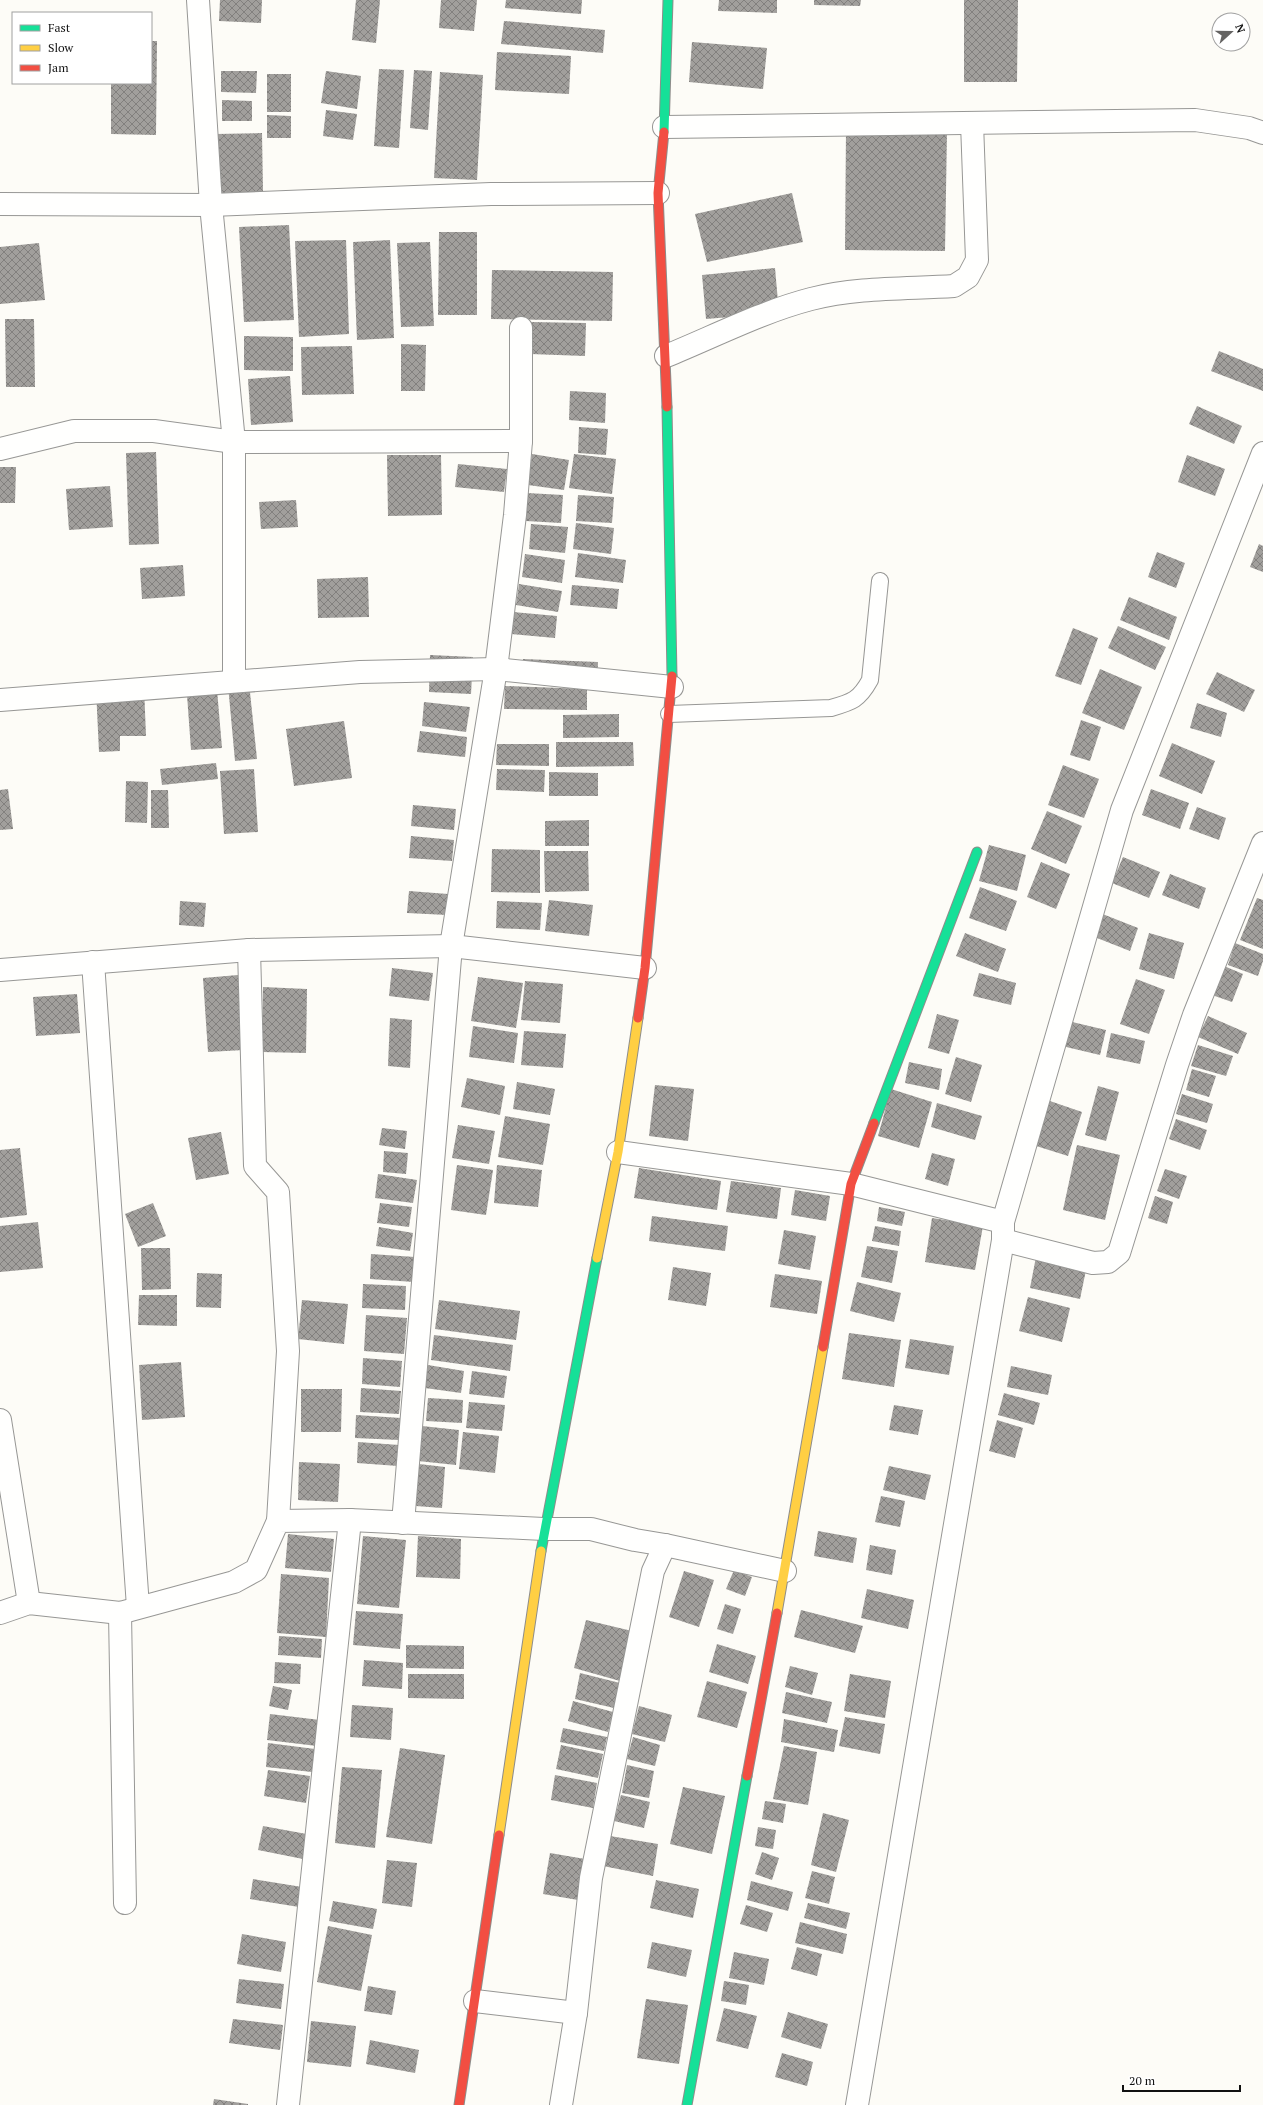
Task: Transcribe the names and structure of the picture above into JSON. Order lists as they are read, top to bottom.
{
  "legend": ["Fast", "Slow", "Jam"],
  "scale_bar": "20 m",
  "north": "right"
}
